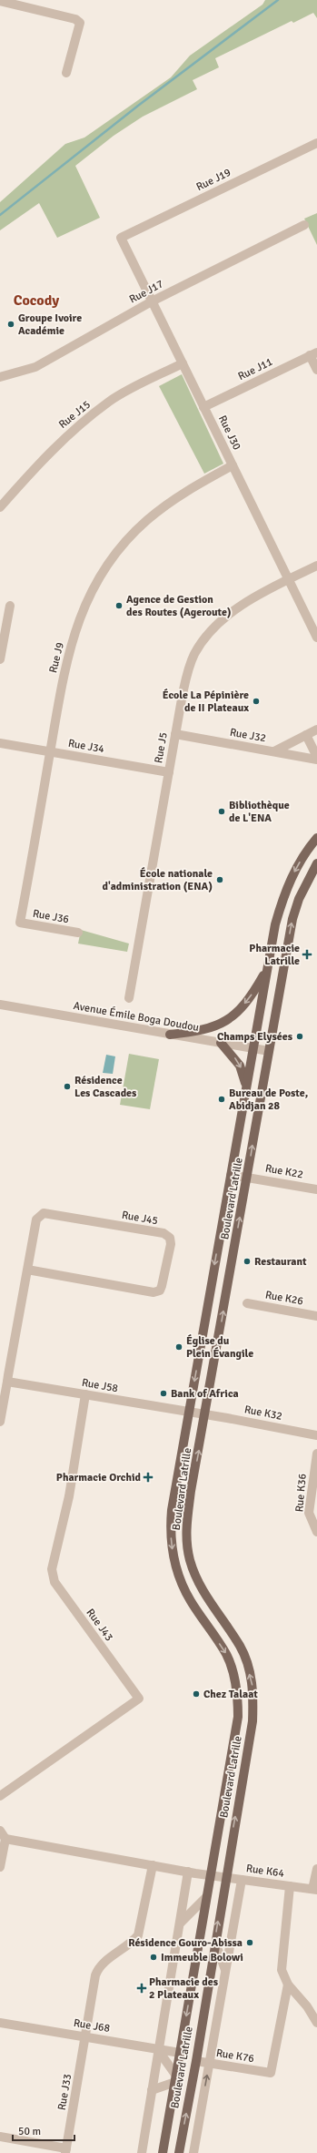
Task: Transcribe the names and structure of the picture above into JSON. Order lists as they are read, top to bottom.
{
  "streets": {
    "main road": ["Boulevard Latrille"],
    "street": [
      "Rue J19",
      "Rue J17",
      "Rue J11",
      "Rue J15",
      "Rue J30",
      "Rue J9",
      "Rue J32",
      "Rue J34",
      "Rue J5",
      "Rue J36",
      "Avenue Émile Boga Doudou",
      "Rue K22",
      "Rue J45",
      "Rue K26",
      "Rue J58",
      "Rue K32",
      "Rue K36",
      "Rue J43",
      "Rue K64",
      "Rue J68",
      "Rue K76",
      "Rue J33"
    ]
  },
  "crossings": [
    ["Rue J19", "Rue J30"],
    ["Rue J17", "Rue J30"],
    ["Rue J11", "Rue J30"],
    ["Rue J15", "Rue J30"],
    ["Rue J30", "Rue J9"],
    ["Rue J30", "Rue J5"],
    ["Rue J9", "Rue J34"],
    ["Rue J9", "Rue J36"],
    ["Rue J32", "Rue J5"],
    ["Rue J34", "Rue J5"],
    ["Avenue Émile Boga Doudou", "Boulevard Latrille"],
    ["Rue K22", "Boulevard Latrille"],
    ["Boulevard Latrille", "Rue J58"],
    ["Boulevard Latrille", "Rue K32"],
    ["Boulevard Latrille", "Rue K64"],
    ["Boulevard Latrille", "Rue J68"],
    ["Boulevard Latrille", "Rue K76"],
    ["Rue J45", "Rue J58"],
    ["Rue J58", "Rue K32"],
    ["Rue J58", "Rue J43"],
    ["Rue K64", "Rue J33"],
    ["Rue J68", "Rue J33"]
  ],
  "districts": ["Cocody"],
  "places": {
    "other": [
      "Groupe Ivoire Académie",
      "Agence de Gestion des Routes (Ageroute)",
      "École La Pépinière de II Plateaux",
      "Bibliothèque de L'ENA",
      "École nationale d'administration (ENA)",
      "Champs Elysées",
      "Résidence Les Cascades",
      "Bureau de Poste, Abidjan 28",
      "Restaurant",
      "Église du Plein Évangile",
      "Bank of Africa",
      "Chez Talaat",
      "Résidence Gouro-Abissa",
      "Immeuble Bolowi"
    ],
    "health": ["Pharmacie Latrille", "Pharmacie Orchid", "Pharmacie des 2 Plateaux"]
  },
  "scale_bar": "50 m"
}
